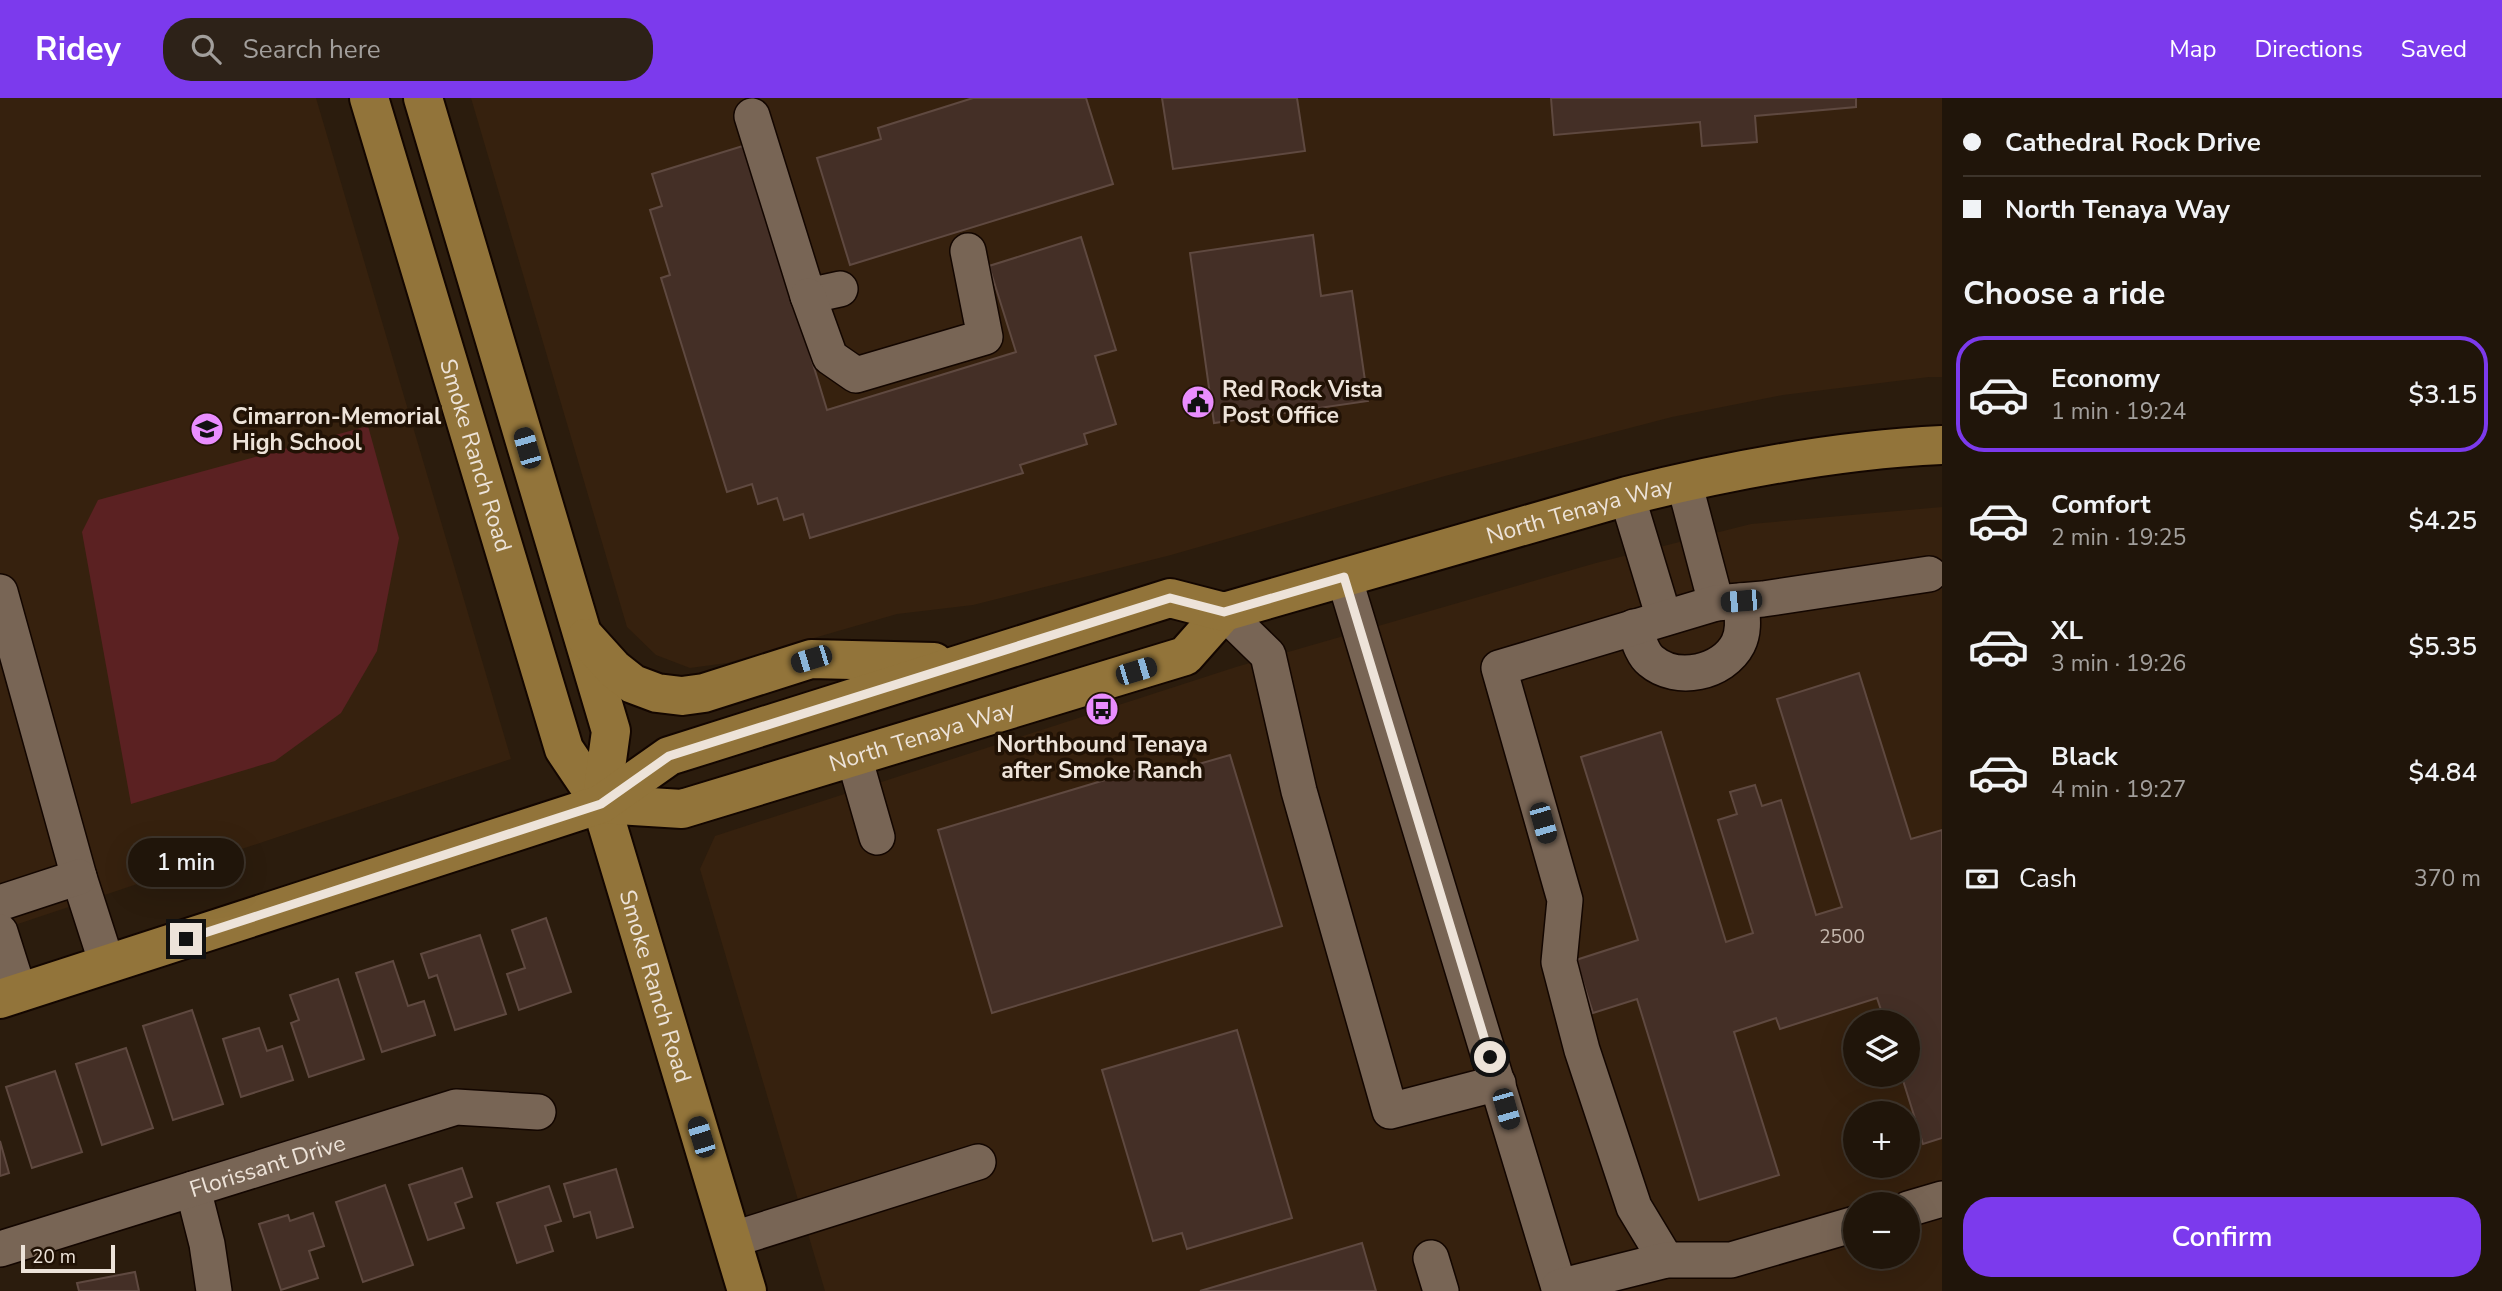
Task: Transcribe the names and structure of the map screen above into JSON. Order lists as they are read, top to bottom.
{
  "streets": {
    "main road": ["Smoke Ranch Road", "North Tenaya Way"],
    "street": ["Florissant Drive"]
  },
  "crossings": [
    ["Smoke Ranch Road", "North Tenaya Way"]
  ],
  "places": {
    "public building": ["Red Rock Vista Post Office"],
    "school or university": ["Cimarron-Memorial High School"],
    "bus stop": ["Northbound Tenaya after Smoke Ranch"]
  },
  "house_numbers": ["2500"],
  "scale_bar": "20 m",
  "page": {
    "header": "Ridey",
    "search": "Search here",
    "nav": ["Map", "Directions", "Saved"],
    "banner": ["Cathedral Rock Drive", "North Tenaya Way"],
    "heading": "Choose a ride",
    "list": [
      {
        "name": "Economy",
        "note": "1 min · 19:24",
        "value": "$3.15"
      },
      {
        "name": "Comfort",
        "note": "2 min · 19:25",
        "value": "$4.25"
      },
      {
        "name": "XL",
        "note": "3 min · 19:26",
        "value": "$5.35"
      },
      {
        "name": "Black",
        "note": "4 min · 19:27",
        "value": "$4.84"
      }
    ],
    "bubble": "1 min",
    "pay": ["Cash", "370 m"],
    "map_buttons": ["+", "−"],
    "buttons": "Confirm",
    "scale": "20 m"
  }
}
